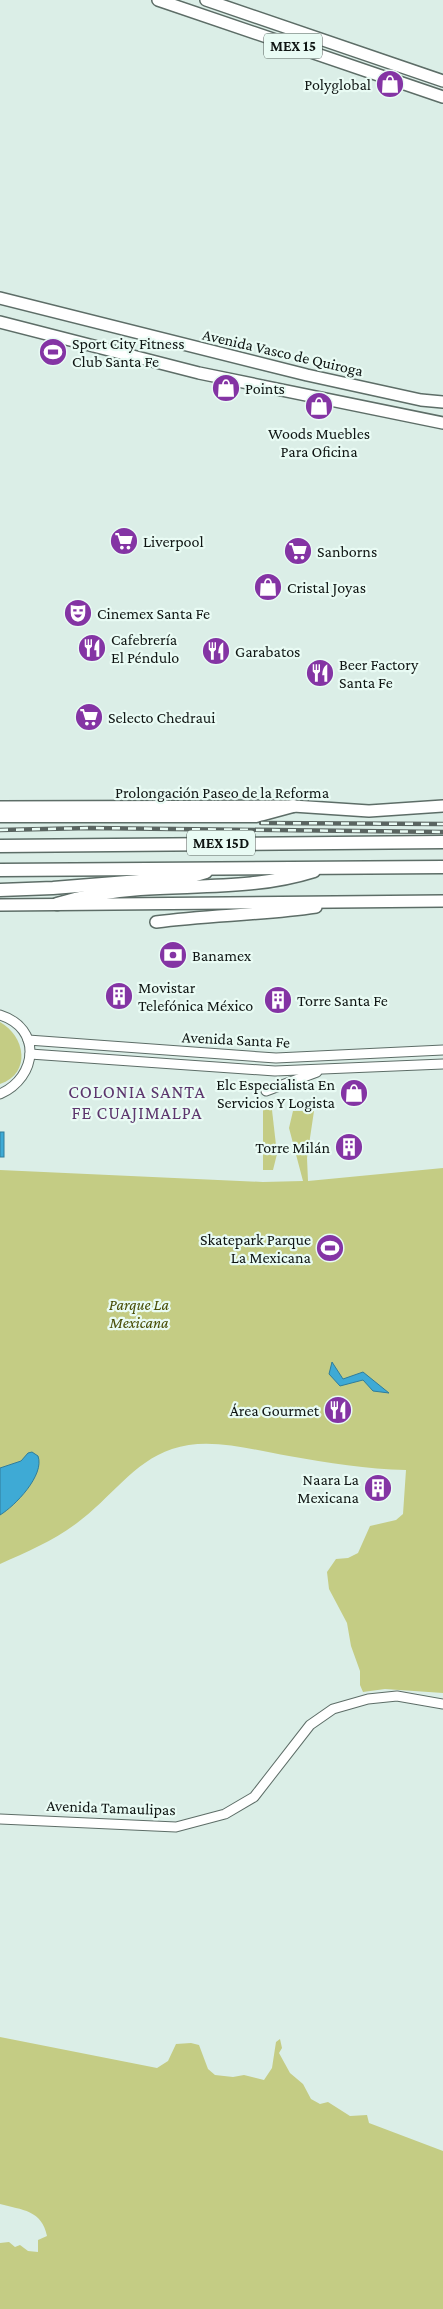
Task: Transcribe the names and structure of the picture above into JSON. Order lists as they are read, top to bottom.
{
  "streets": {
    "highway": ["MEX 15D"],
    "main road": ["MEX 15", "Avenida Vasco de Quiroga", "Prolongación Paseo de la Reforma"],
    "street": ["Avenida Santa Fe", "Avenida Tamaulipas"]
  },
  "districts": ["COLONIA SANTA FE CUAJIMALPA"],
  "parks": ["Parque La Mexicana"],
  "places": {
    "shop": [
      "Polyglobal",
      "Points",
      "Woods Muebles Para Oficina",
      "Cristal Joyas",
      "Elc Especialista En Servicios Y Logista"
    ],
    "sports": ["Sport City Fitness Club Santa Fe", "Skatepark Parque La Mexicana"],
    "supermarket": ["Liverpool", "Sanborns", "Selecto Chedraui"],
    "theatre": ["Cinemex Santa Fe"],
    "restaurant": [
      "Cafebrería El Péndulo",
      "Garabatos",
      "Beer Factory Santa Fe",
      "Área Gourmet"
    ],
    "bank": ["Banamex"],
    "building": [
      "Movistar Telefónica México",
      "Torre Santa Fe",
      "Torre Milán",
      "Naara La Mexicana"
    ]
  }
}
